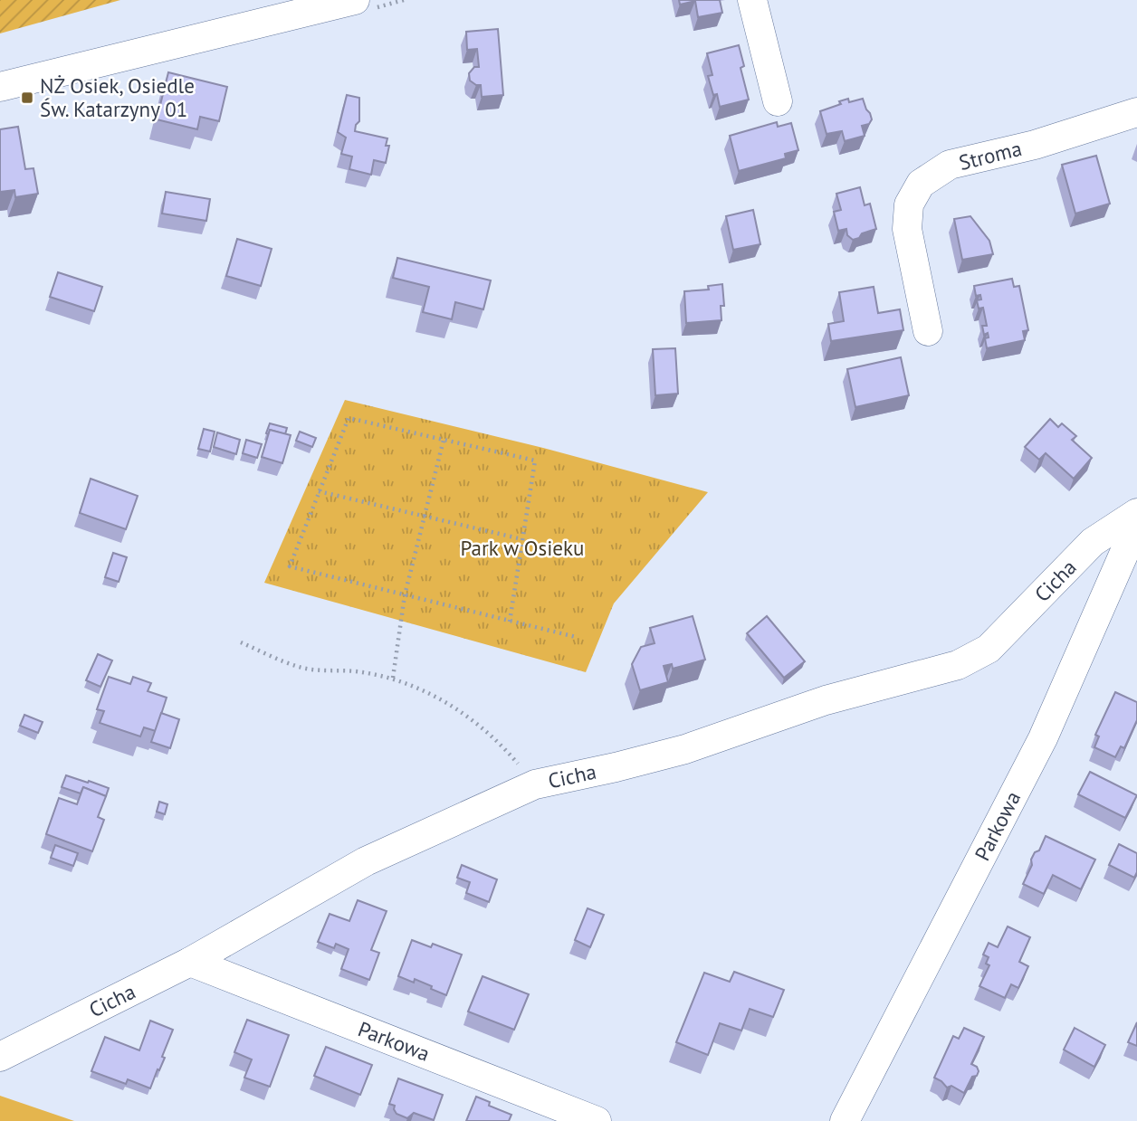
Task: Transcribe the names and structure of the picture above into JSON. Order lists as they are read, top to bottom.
{
  "streets": {
    "street": ["Stroma", "Cicha", "Parkowa"]
  },
  "crossings": [
    ["Cicha", "Parkowa"]
  ],
  "parks": ["Park w Osieku"],
  "places": {
    "transit": ["NŻ Osiek, Osiedle Św. Katarzyny 01"]
  }
}
